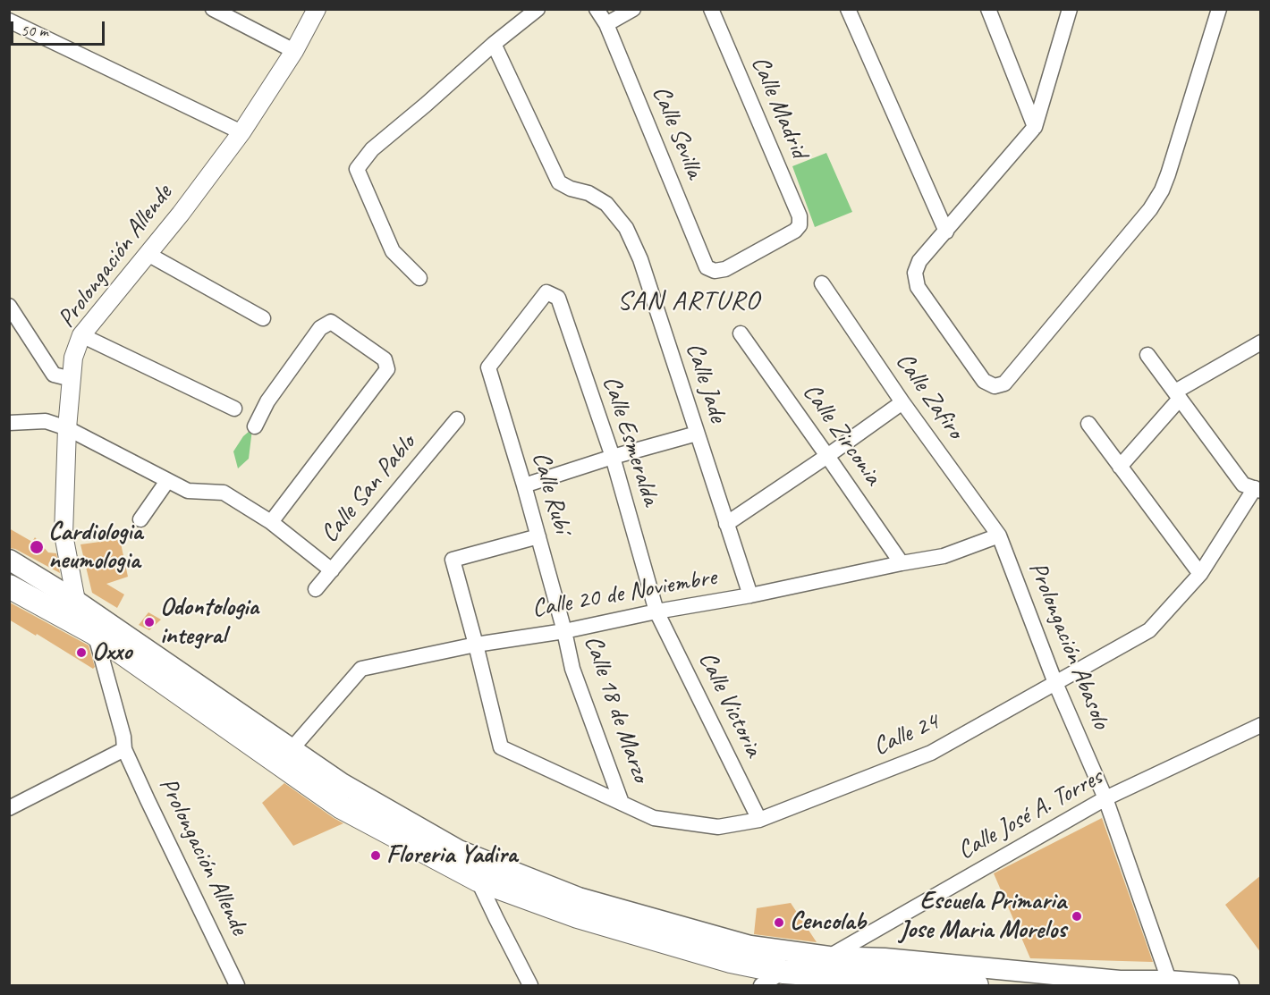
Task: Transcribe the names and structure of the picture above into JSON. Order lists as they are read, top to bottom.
{
  "streets": {
    "street": [
      "Calle Madrid",
      "Calle Sevilla",
      "Prolongación Allende",
      "Calle Jade",
      "Calle Zafiro",
      "Calle Zirconia",
      "Calle Esmeralda",
      "Calle San Pablo",
      "Calle Rubí",
      "Calle 20 de Noviembre",
      "Prolongación Abasolo",
      "Calle Victoria",
      "Calle 18 de Marzo",
      "Calle 24",
      "Calle José A. Torres"
    ]
  },
  "crossings": [
    ["Calle Madrid", "Calle Sevilla"],
    ["Calle Jade", "Calle 20 de Noviembre"],
    ["Calle Zafiro", "Calle 20 de Noviembre"],
    ["Calle Zafiro", "Prolongación Abasolo"],
    ["Calle Zirconia", "Calle 20 de Noviembre"],
    ["Calle Esmeralda", "Calle Rubí"],
    ["Calle Esmeralda", "Calle 20 de Noviembre"],
    ["Calle Esmeralda", "Calle Victoria"],
    ["Calle Rubí", "Calle 20 de Noviembre"],
    ["Calle Rubí", "Calle 18 de Marzo"],
    ["Calle 20 de Noviembre", "Prolongación Abasolo"],
    ["Calle 20 de Noviembre", "Calle Victoria"],
    ["Calle 20 de Noviembre", "Calle 18 de Marzo"],
    ["Calle 20 de Noviembre", "Calle 24"],
    ["Prolongación Abasolo", "Calle 24"],
    ["Prolongación Abasolo", "Calle José A. Torres"],
    ["Calle Victoria", "Calle 24"],
    ["Calle 18 de Marzo", "Calle 24"]
  ],
  "districts": ["SAN ARTURO"],
  "places": [
    "Cardiologia neumologia",
    "Odontologia integral",
    "Oxxo",
    "Floreria Yadira",
    "Escuela Primaria Jose Maria Morelos",
    "Cencolab"
  ],
  "scale_bar": "50 m"
}
